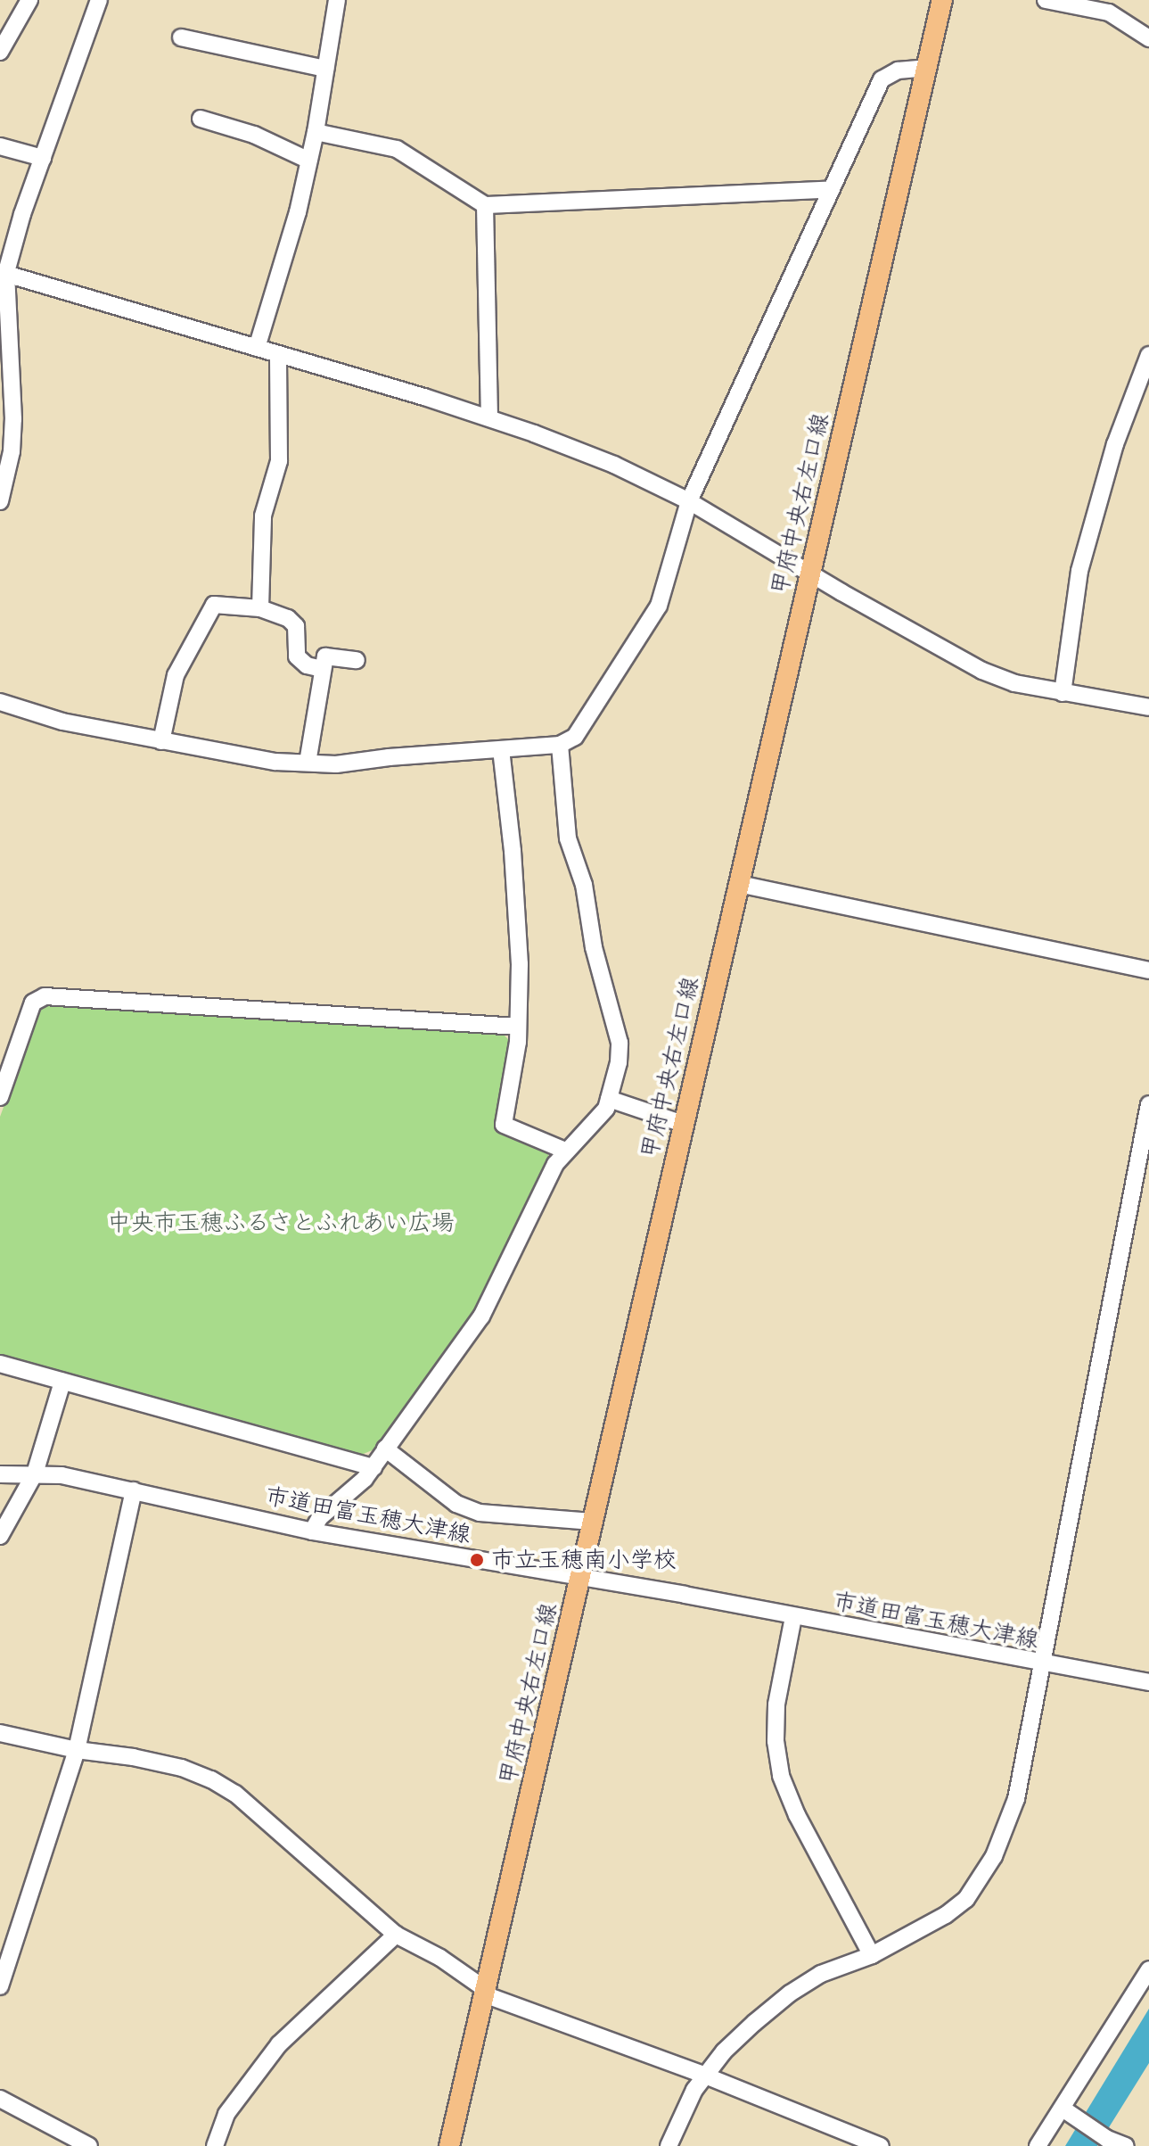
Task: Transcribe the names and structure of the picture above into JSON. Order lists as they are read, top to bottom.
{
  "streets": {
    "main road": ["甲府中央右左口線"],
    "street": ["市道田富玉穂大津線"]
  },
  "crossings": [
    ["甲府中央右左口線", "市道田富玉穂大津線"]
  ],
  "parks": ["中央市玉穂ふるさとふれあい広場"],
  "places": ["市立玉穂南小学校"]
}
